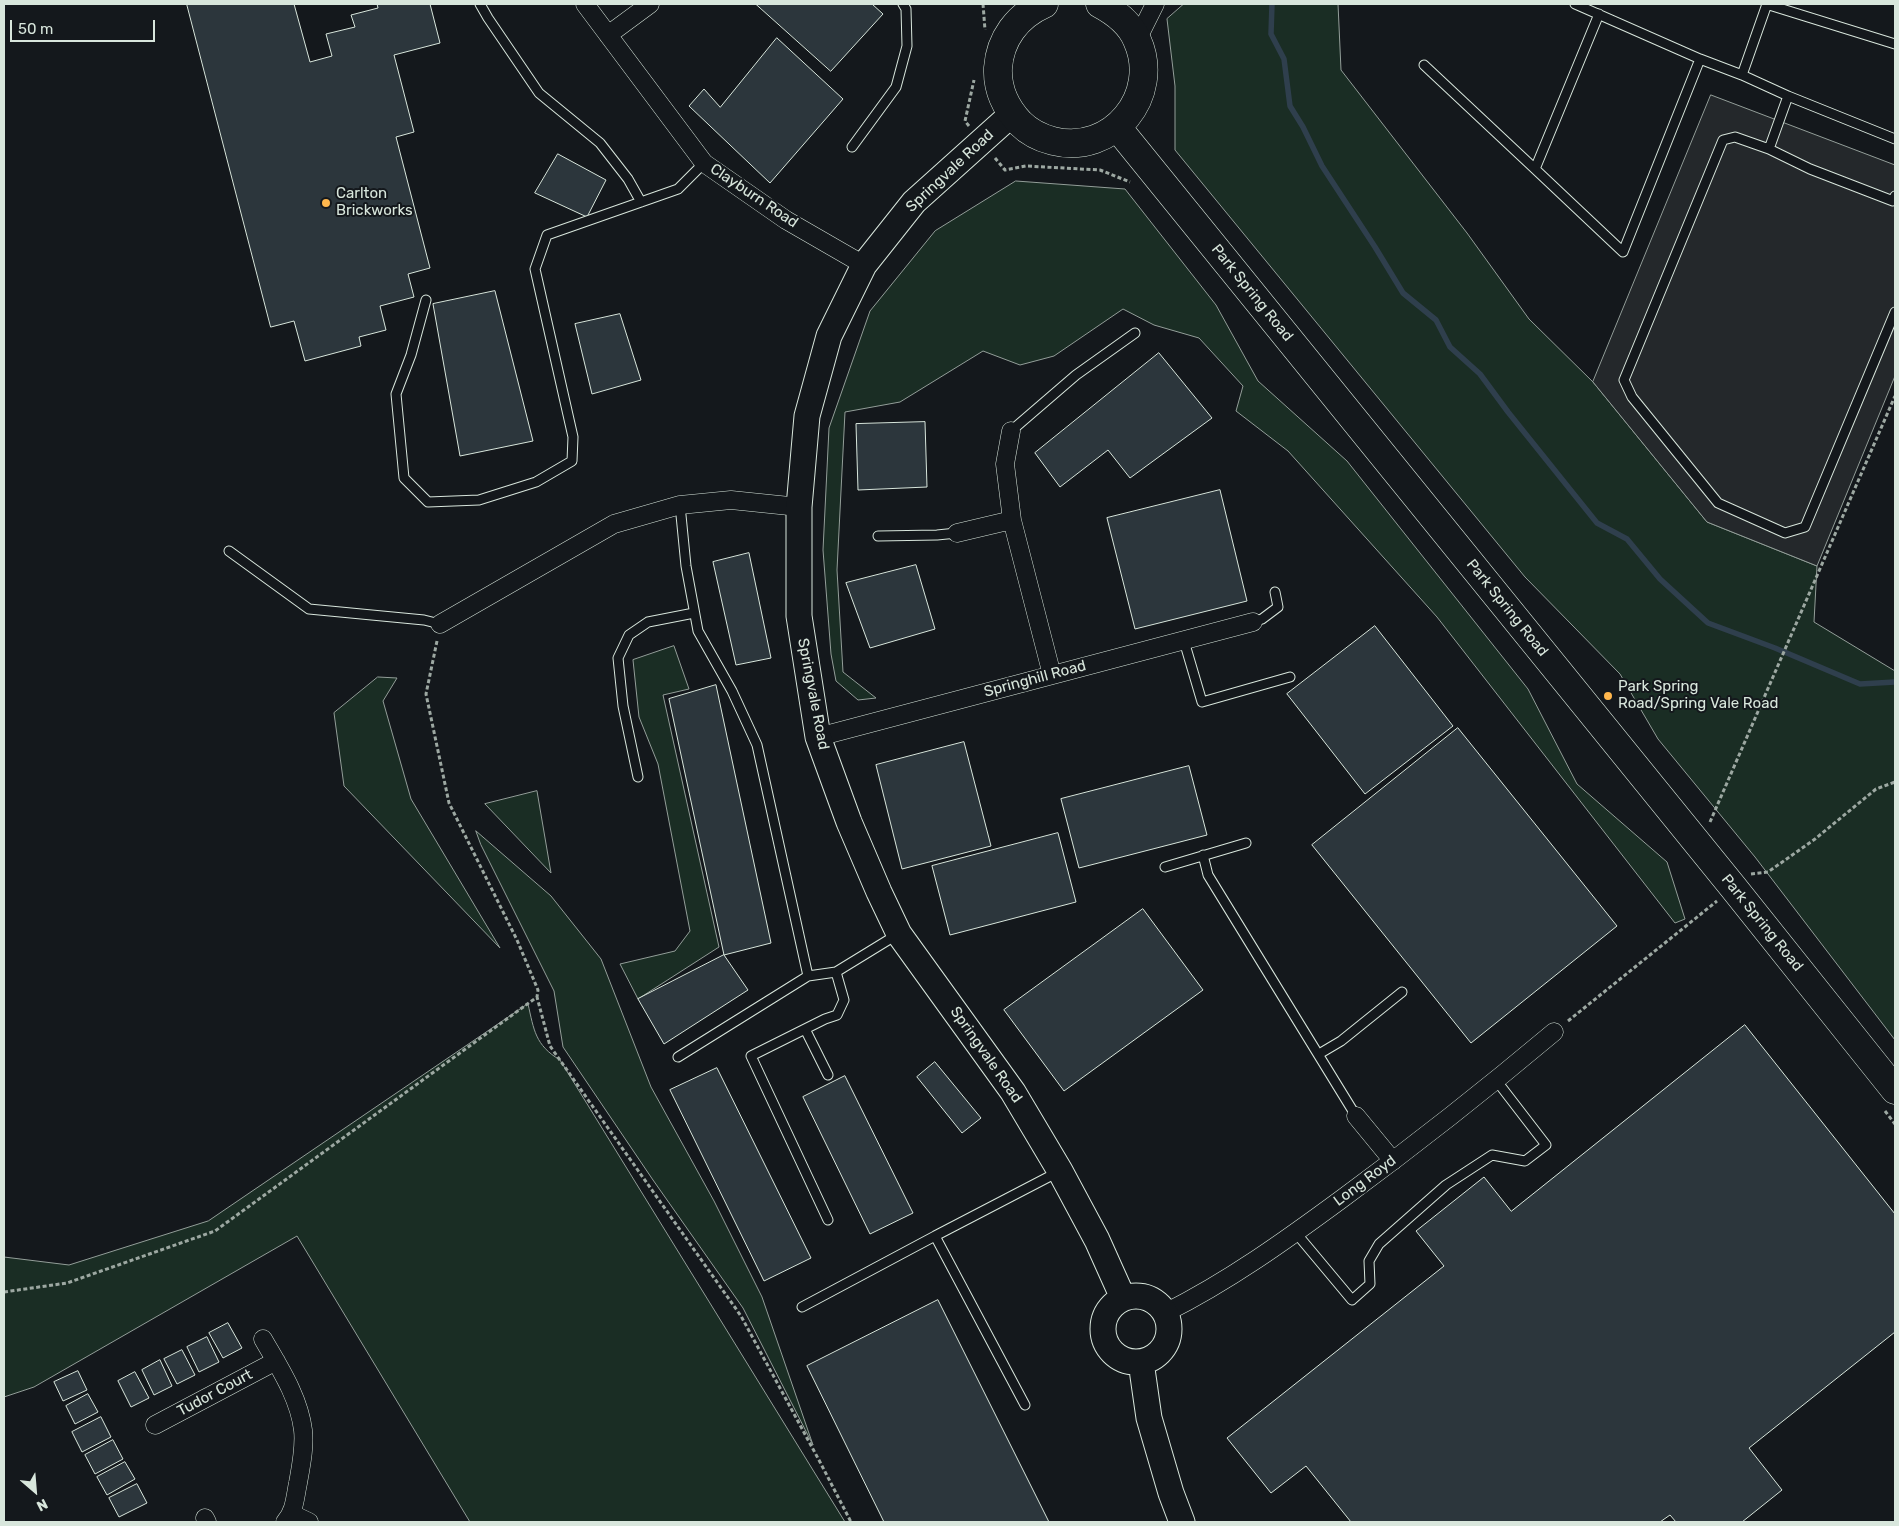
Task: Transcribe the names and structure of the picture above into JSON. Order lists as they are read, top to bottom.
{
  "streets": {
    "main road": ["Park Spring Road"],
    "street": [
      "Springvale Road",
      "Clayburn Road",
      "Springhill Road",
      "Long Royd",
      "Tudor Court"
    ]
  },
  "crossings": [
    ["Springvale Road", "Clayburn Road"],
    ["Springvale Road", "Springhill Road"],
    ["Springvale Road", "Long Royd"]
  ],
  "places": ["Carlton Brickworks", "Park Spring Road/Spring Vale Road"],
  "scale_bar": "50 m",
  "north": "bottom right"
}
